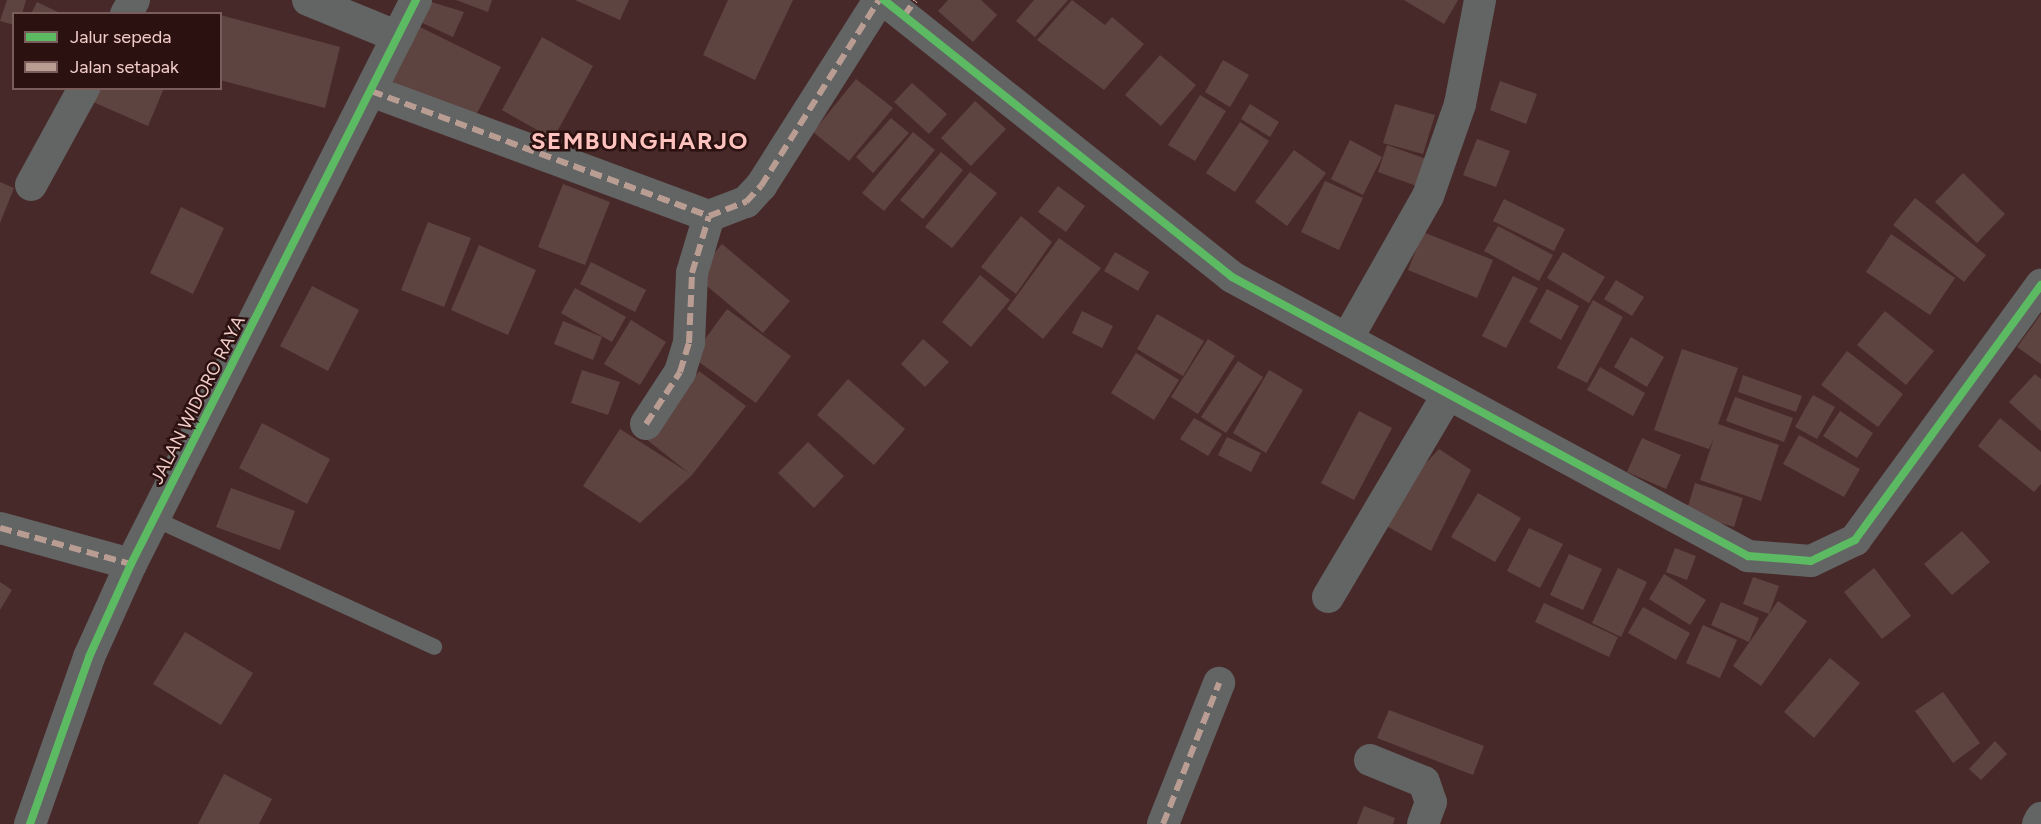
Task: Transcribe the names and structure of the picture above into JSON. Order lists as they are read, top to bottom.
{
  "streets": {
    "street": ["JALAN WIDORO RAYA"]
  },
  "districts": ["SEMBUNGHARJO"],
  "legend": ["Jalur sepeda", "Jalan setapak"]
}
